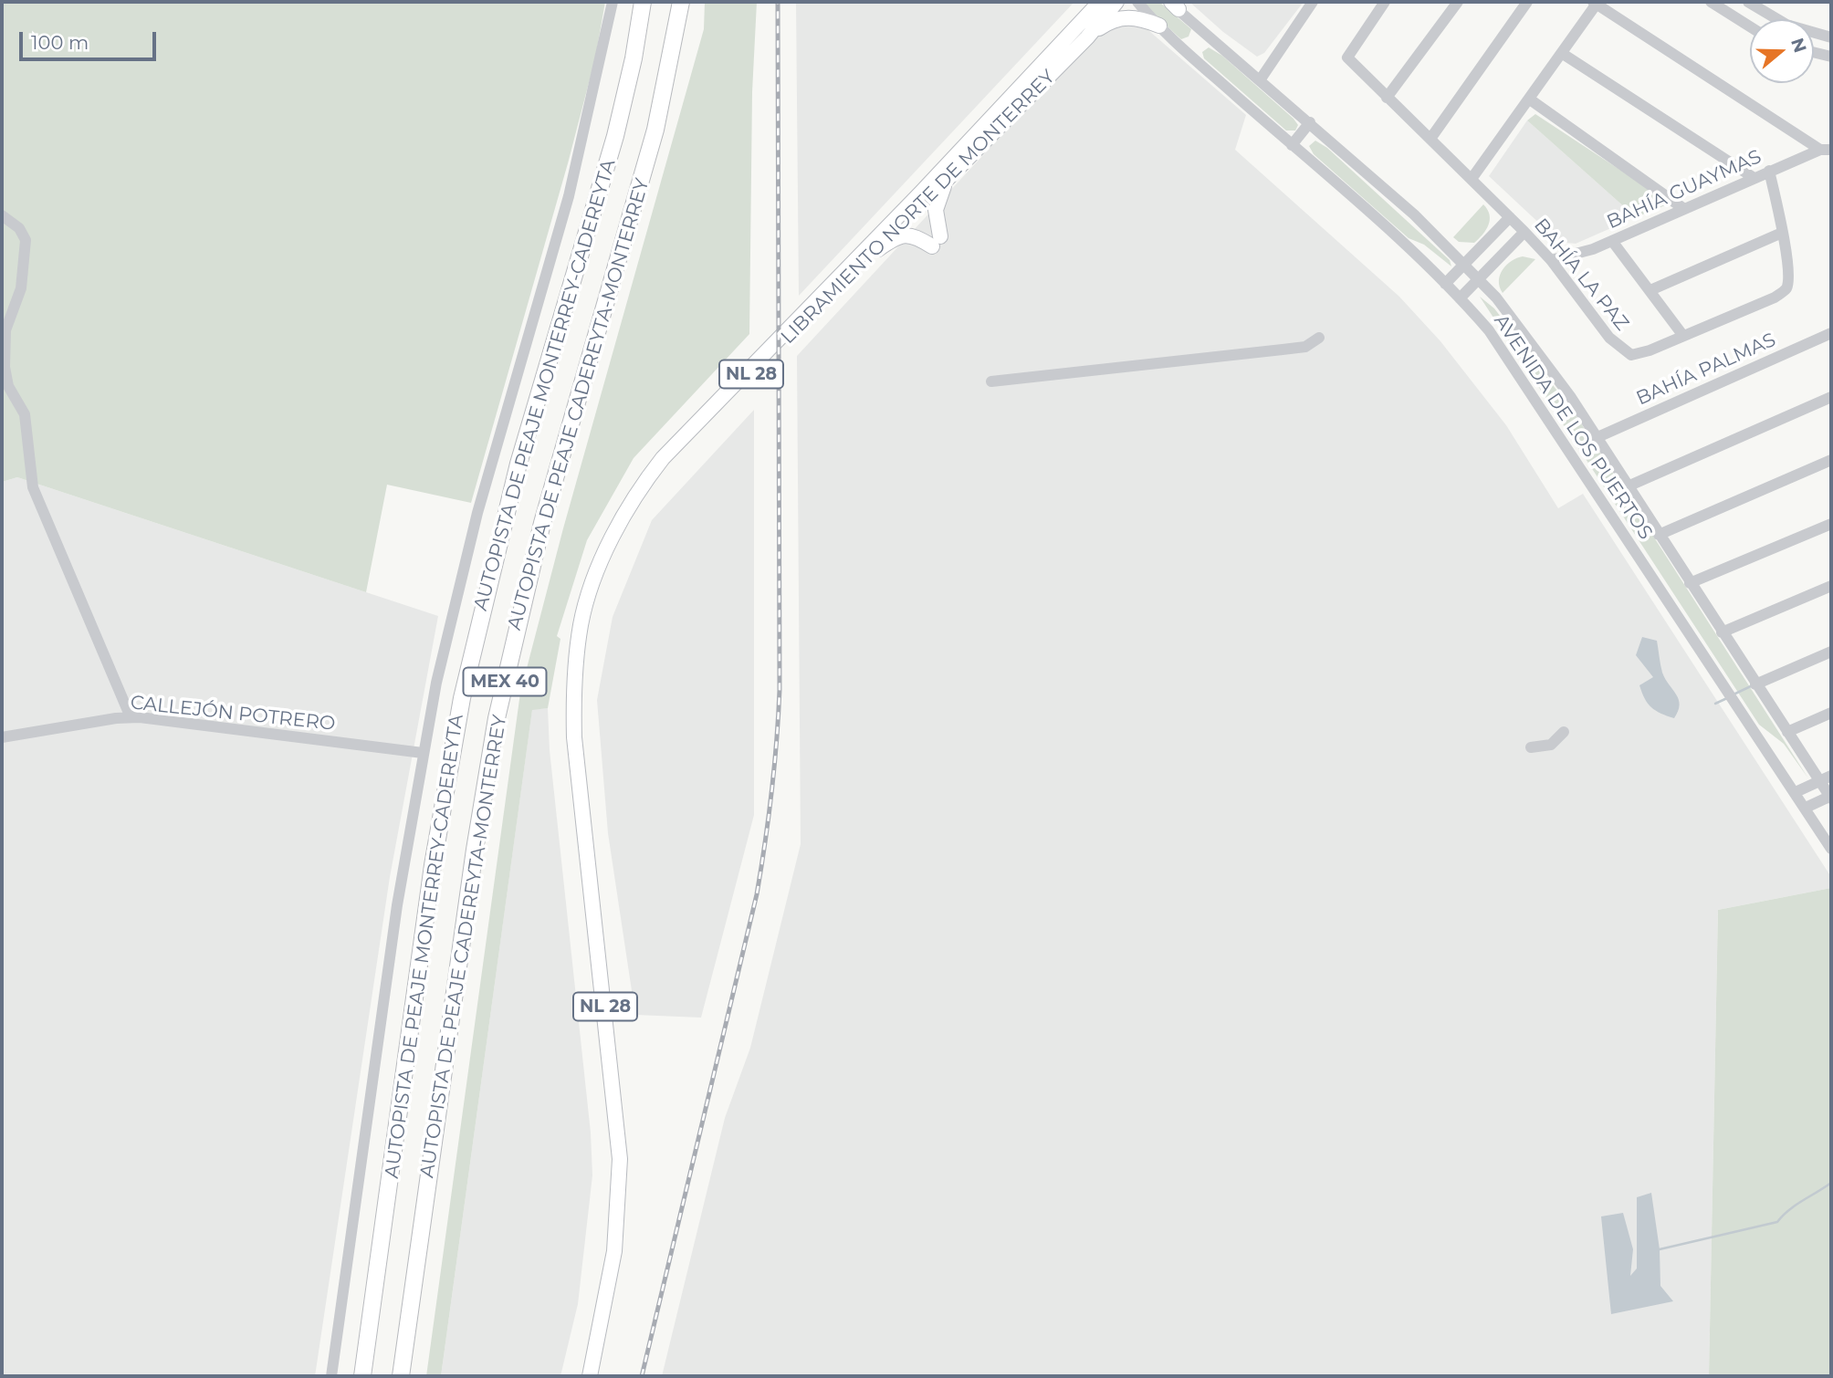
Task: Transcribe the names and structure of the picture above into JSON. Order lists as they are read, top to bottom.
{
  "streets": {
    "highway": ["AUTOPISTA DE PEAJE MONTERREY-CADEREYTA", "AUTOPISTA DE PEAJE CADEREYTA-MONTERREY", "MEX 40"],
    "main road": ["LIBRAMIENTO NORTE DE MONTERREY", "NL 28"],
    "street": [
      "BAHÍA GUAYMAS",
      "BAHÍA LA PAZ",
      "BAHÍA PALMAS",
      "AVENIDA DE LOS PUERTOS",
      "CALLEJÓN POTRERO"
    ]
  },
  "crossings": [
    ["BAHÍA GUAYMAS", "BAHÍA LA PAZ"],
    ["BAHÍA PALMAS", "AVENIDA DE LOS PUERTOS"]
  ],
  "scale_bar": "100 m",
  "north": "right"
}
